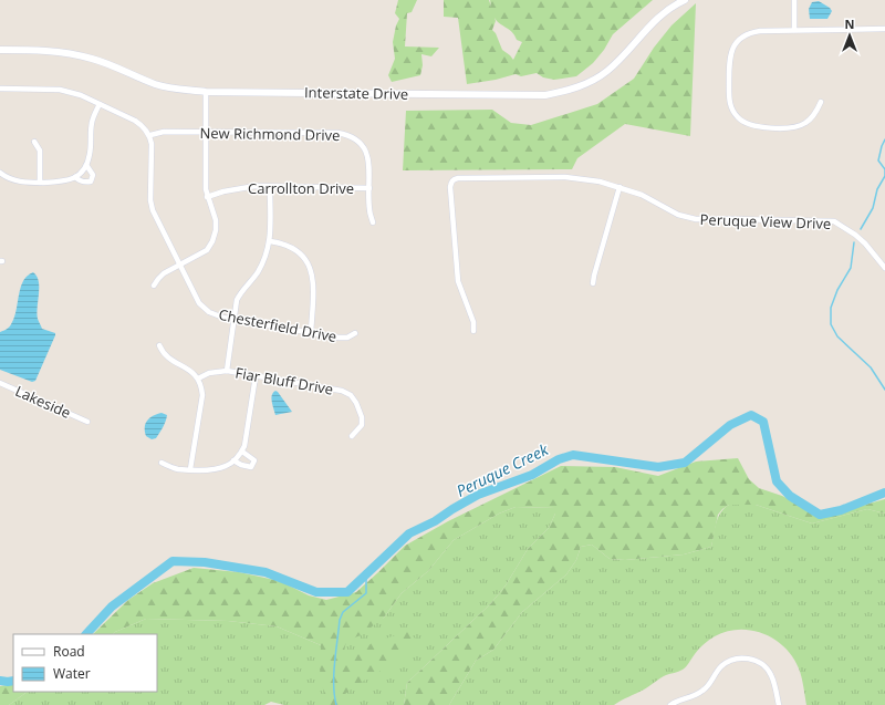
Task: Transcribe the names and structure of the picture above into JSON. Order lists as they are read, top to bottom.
{
  "streets": {
    "main road": ["Interstate Drive"],
    "street": [
      "New Richmond Drive",
      "Carrollton Drive",
      "Peruque View Drive",
      "Chesterfield Drive",
      "Fiar Bluff Drive",
      "Lakeside"
    ]
  },
  "crossings": [
    ["New Richmond Drive", "Carrollton Drive"],
    ["New Richmond Drive", "Chesterfield Drive"]
  ],
  "water": ["Peruque Creek"],
  "legend": ["Road", "Water"],
  "north": "top"
}
